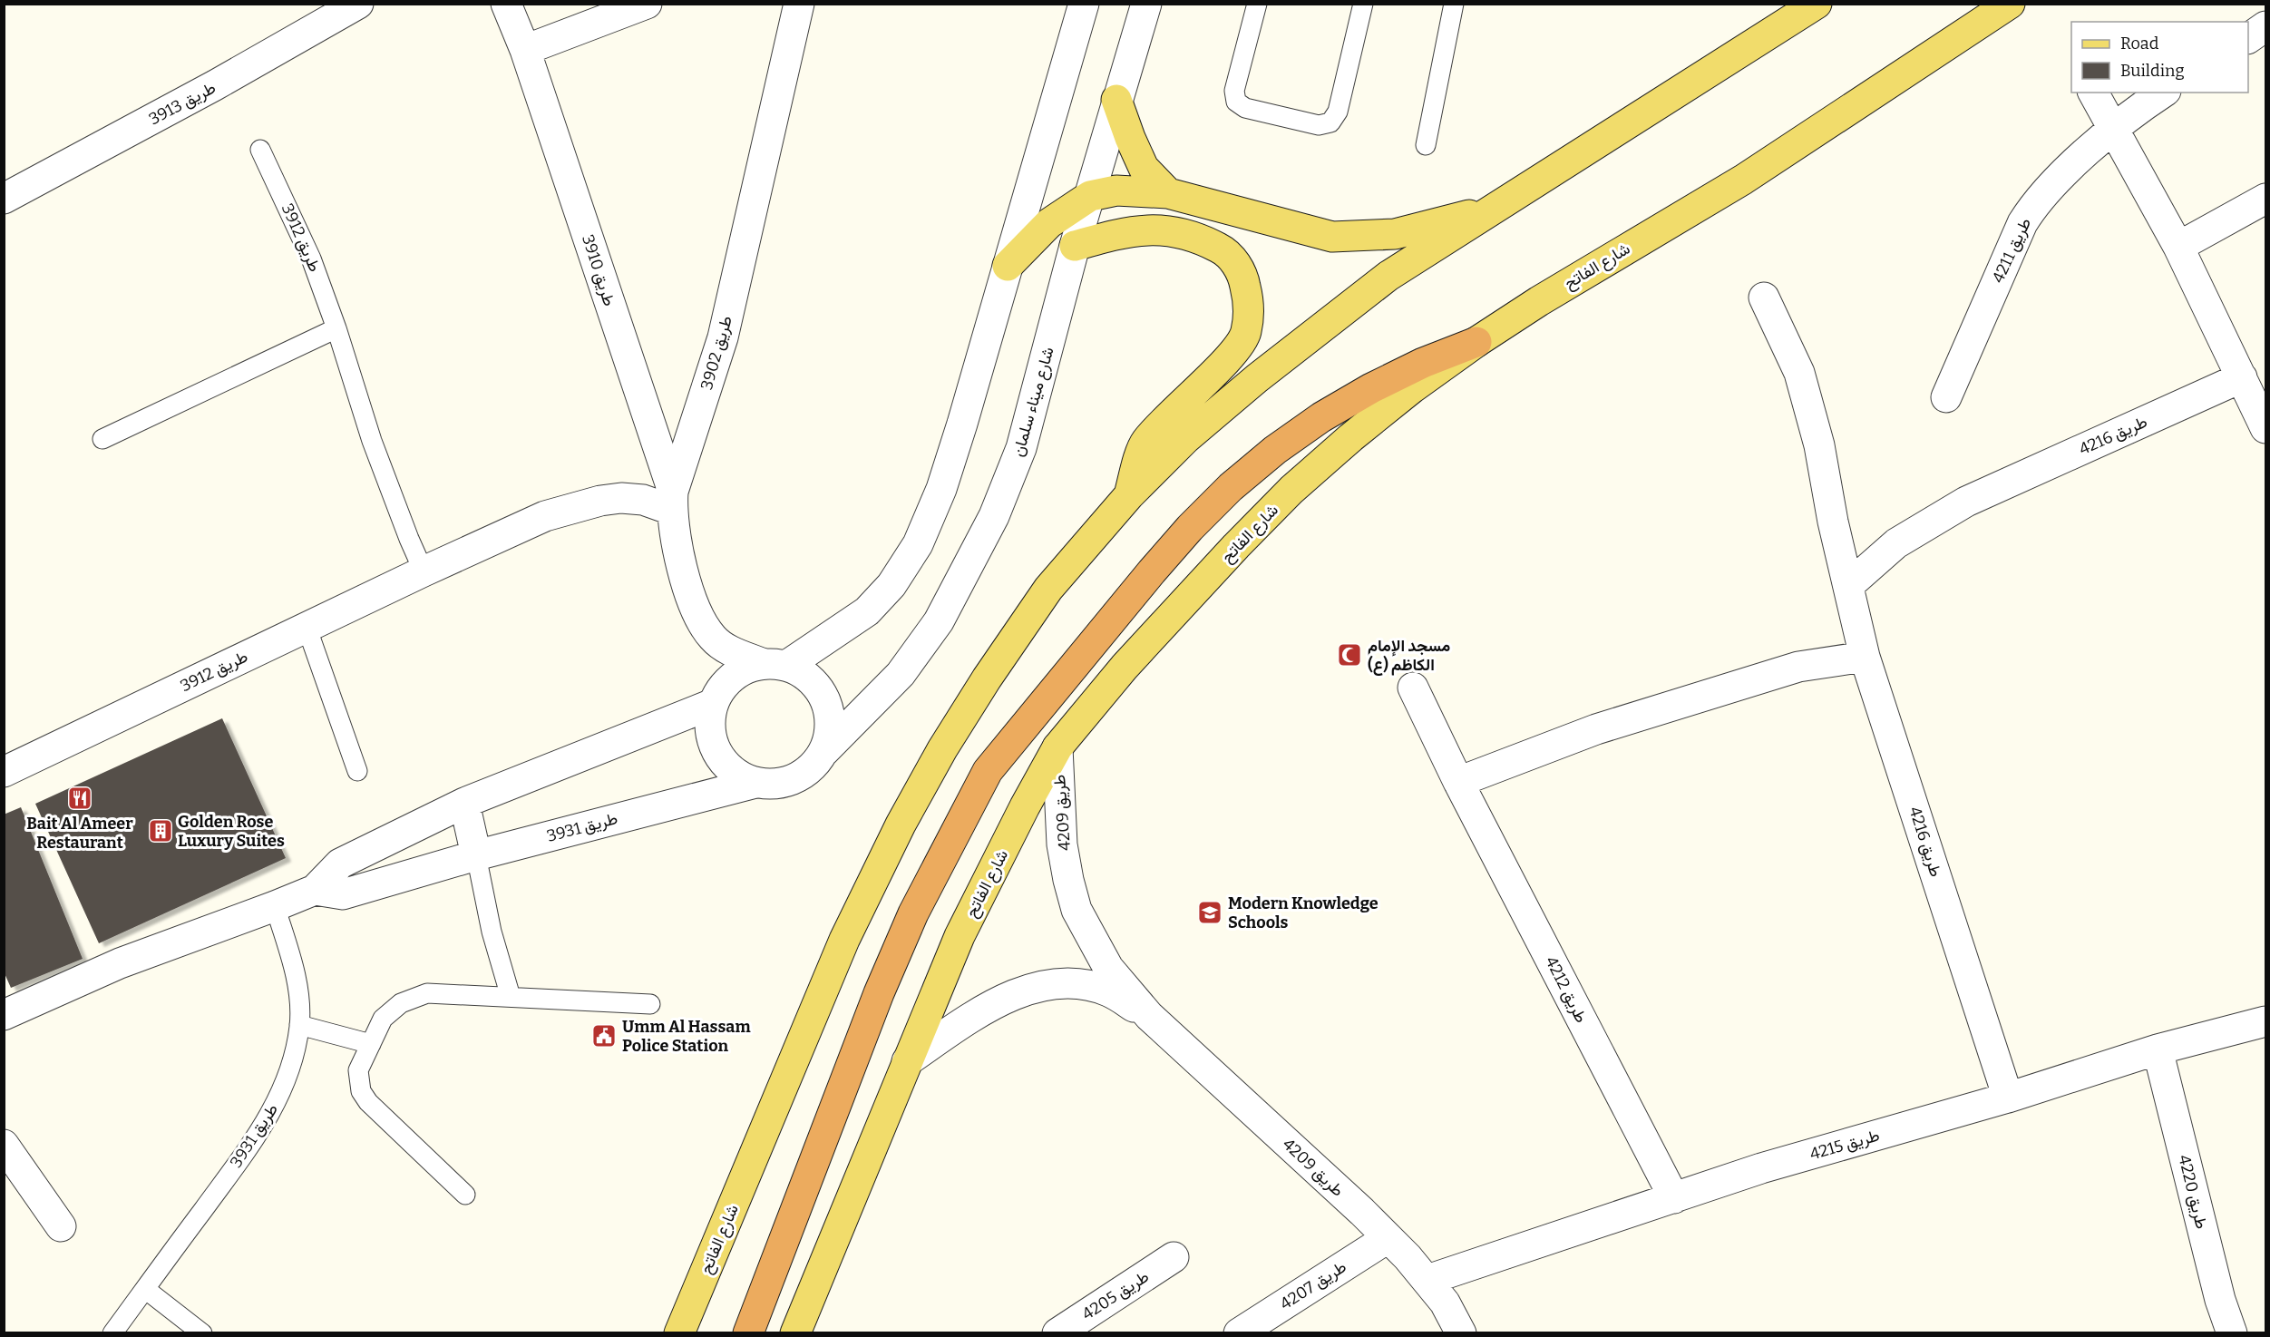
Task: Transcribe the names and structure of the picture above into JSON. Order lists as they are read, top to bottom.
{
  "streets": {
    "main road": ["شارع الفاتح"],
    "street": [
      "طريق 3913",
      "طريق 3912",
      "طريق 4211",
      "طريق 3910",
      "طريق 3902",
      "شارع ميناء سلمان",
      "طريق 4216",
      "طريق 4209",
      "طريق 3931",
      "طريق 4212",
      "طريق 4215",
      "طريق 4220",
      "طريق 4207",
      "طريق 4205"
    ]
  },
  "crossings": [
    ["طريق 3912", "طريق 3910"],
    ["طريق 3912", "طريق 3902"],
    ["شارع الفاتح", "طريق 4209"],
    ["طريق 3910", "طريق 3902"],
    ["طريق 3902", "شارع ميناء سلمان"],
    ["طريق 3902", "طريق 3931"],
    ["شارع ميناء سلمان", "طريق 3931"],
    ["طريق 4216", "طريق 4215"],
    ["طريق 4209", "طريق 4215"],
    ["طريق 4209", "طريق 4207"],
    ["طريق 4212", "طريق 4215"],
    ["طريق 4215", "طريق 4220"]
  ],
  "places": {
    "mosque": ["مسجد الإمام الكاظم (ع)"],
    "restaurant": ["Bait Al Ameer Restaurant"],
    "building": ["Golden Rose Luxury Suites"],
    "school or university": ["Modern Knowledge Schools"],
    "public building": ["Umm Al Hassam Police Station"]
  },
  "legend": ["Road", "Building"]
}
